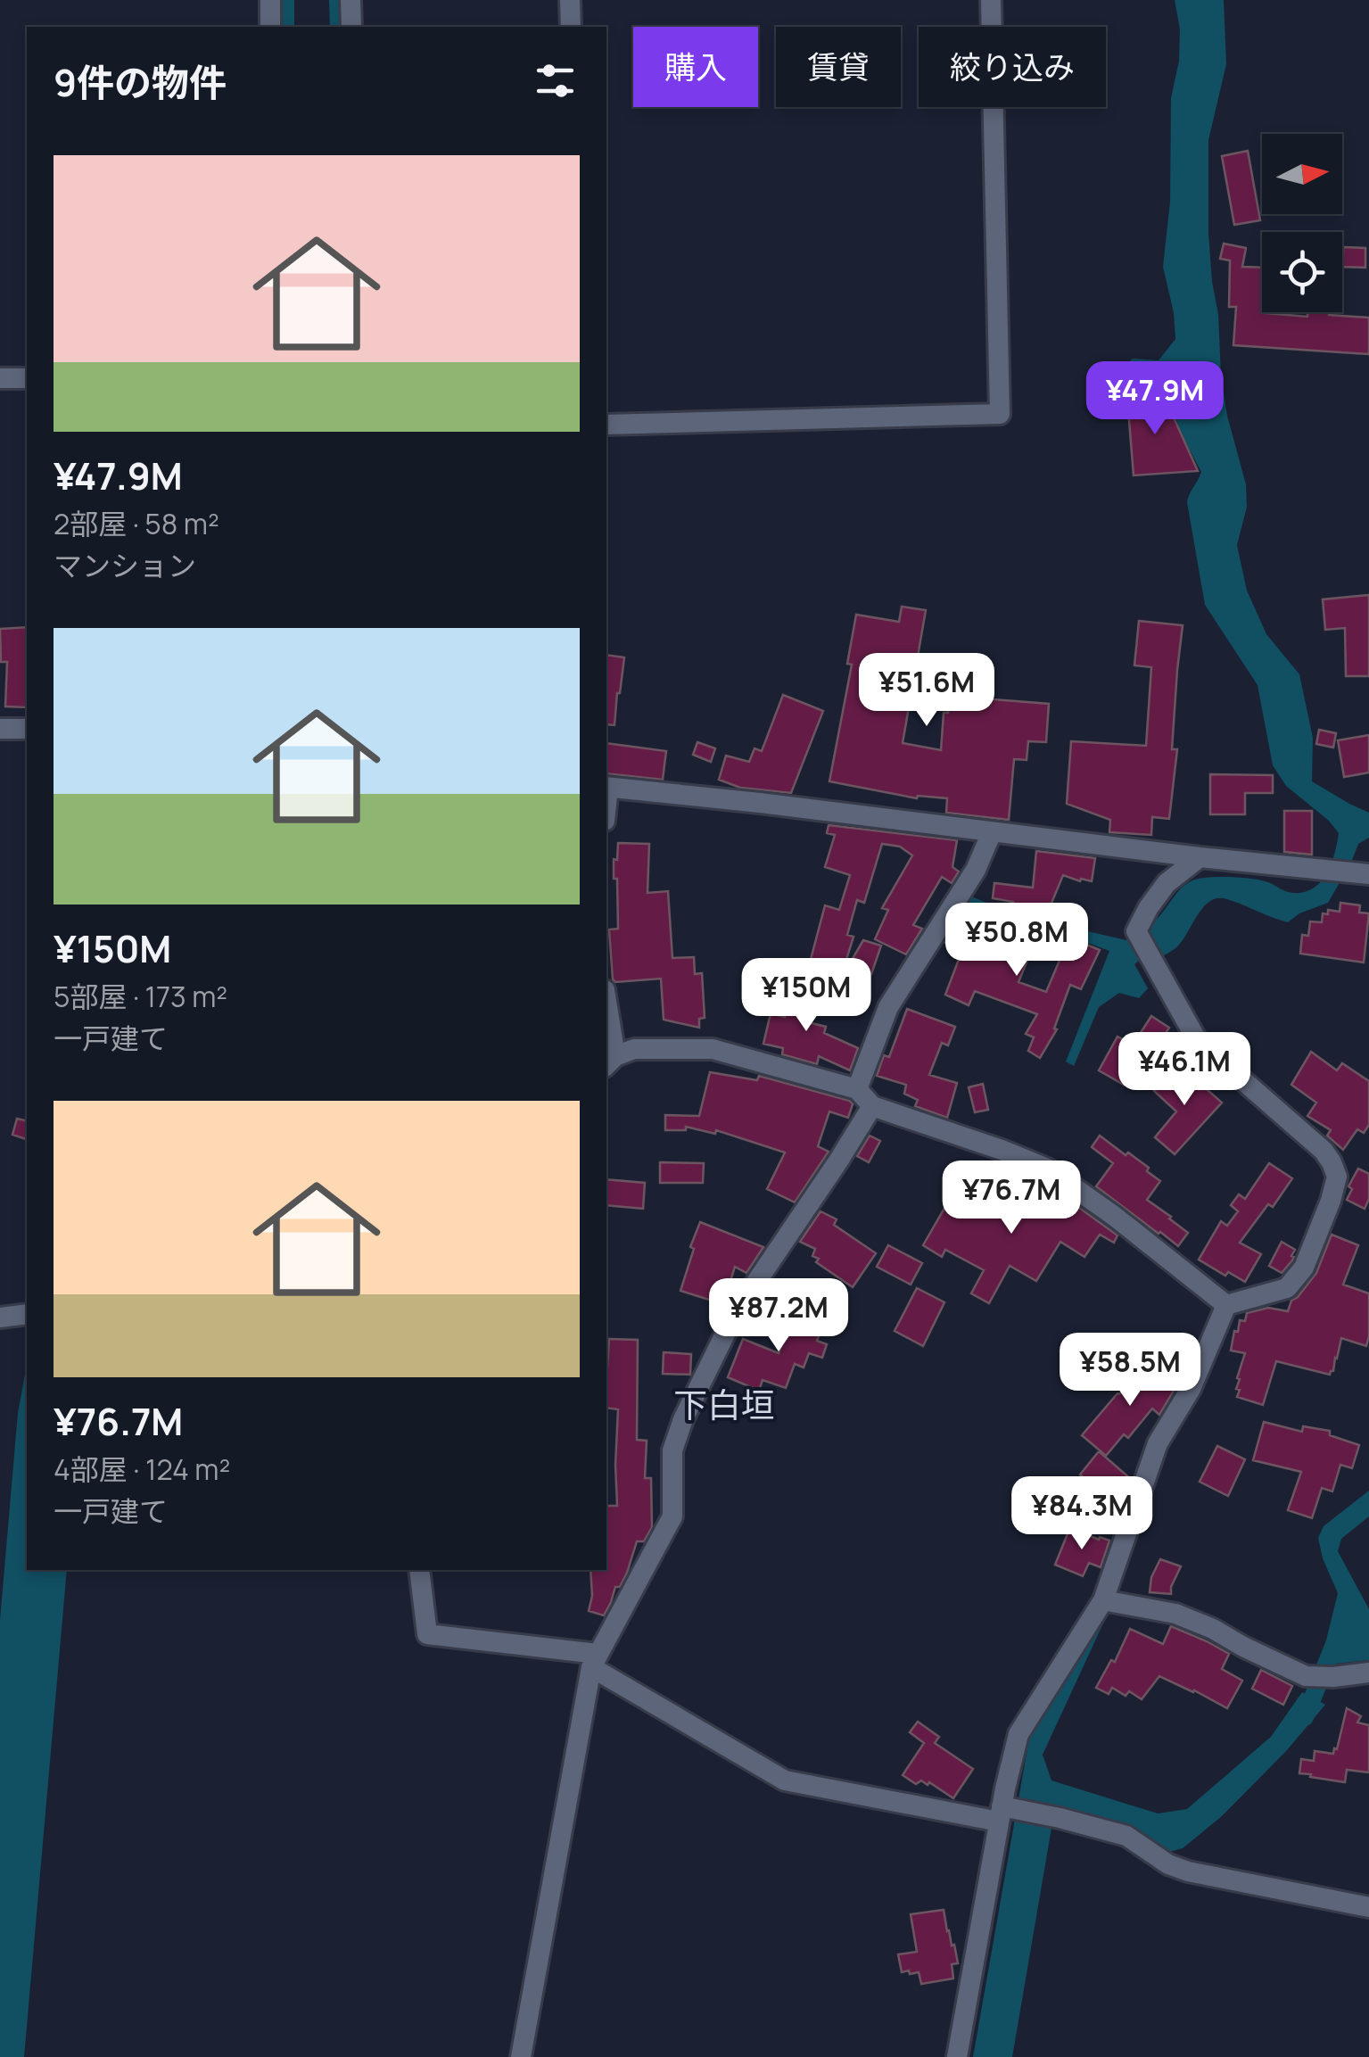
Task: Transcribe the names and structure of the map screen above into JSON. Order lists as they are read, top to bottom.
{
  "districts": ["下白垣"],
  "north": "right",
  "page": {
    "chip": ["購入", "賃貸", "絞り込み"],
    "heading": "9件の物件",
    "list": [
      {
        "name": "¥47.9M",
        "note": "2部屋 · 58 m² · マンション"
      },
      {
        "name": "¥150M",
        "note": "5部屋 · 173 m² · 一戸建て"
      },
      {
        "name": "¥76.7M",
        "note": "4部屋 · 124 m² · 一戸建て"
      }
    ],
    "price": [
      "¥47.9M",
      "¥51.6M",
      "¥50.8M",
      "¥150M",
      "¥46.1M",
      "¥76.7M",
      "¥87.2M",
      "¥58.5M",
      "¥84.3M"
    ]
  }
}
